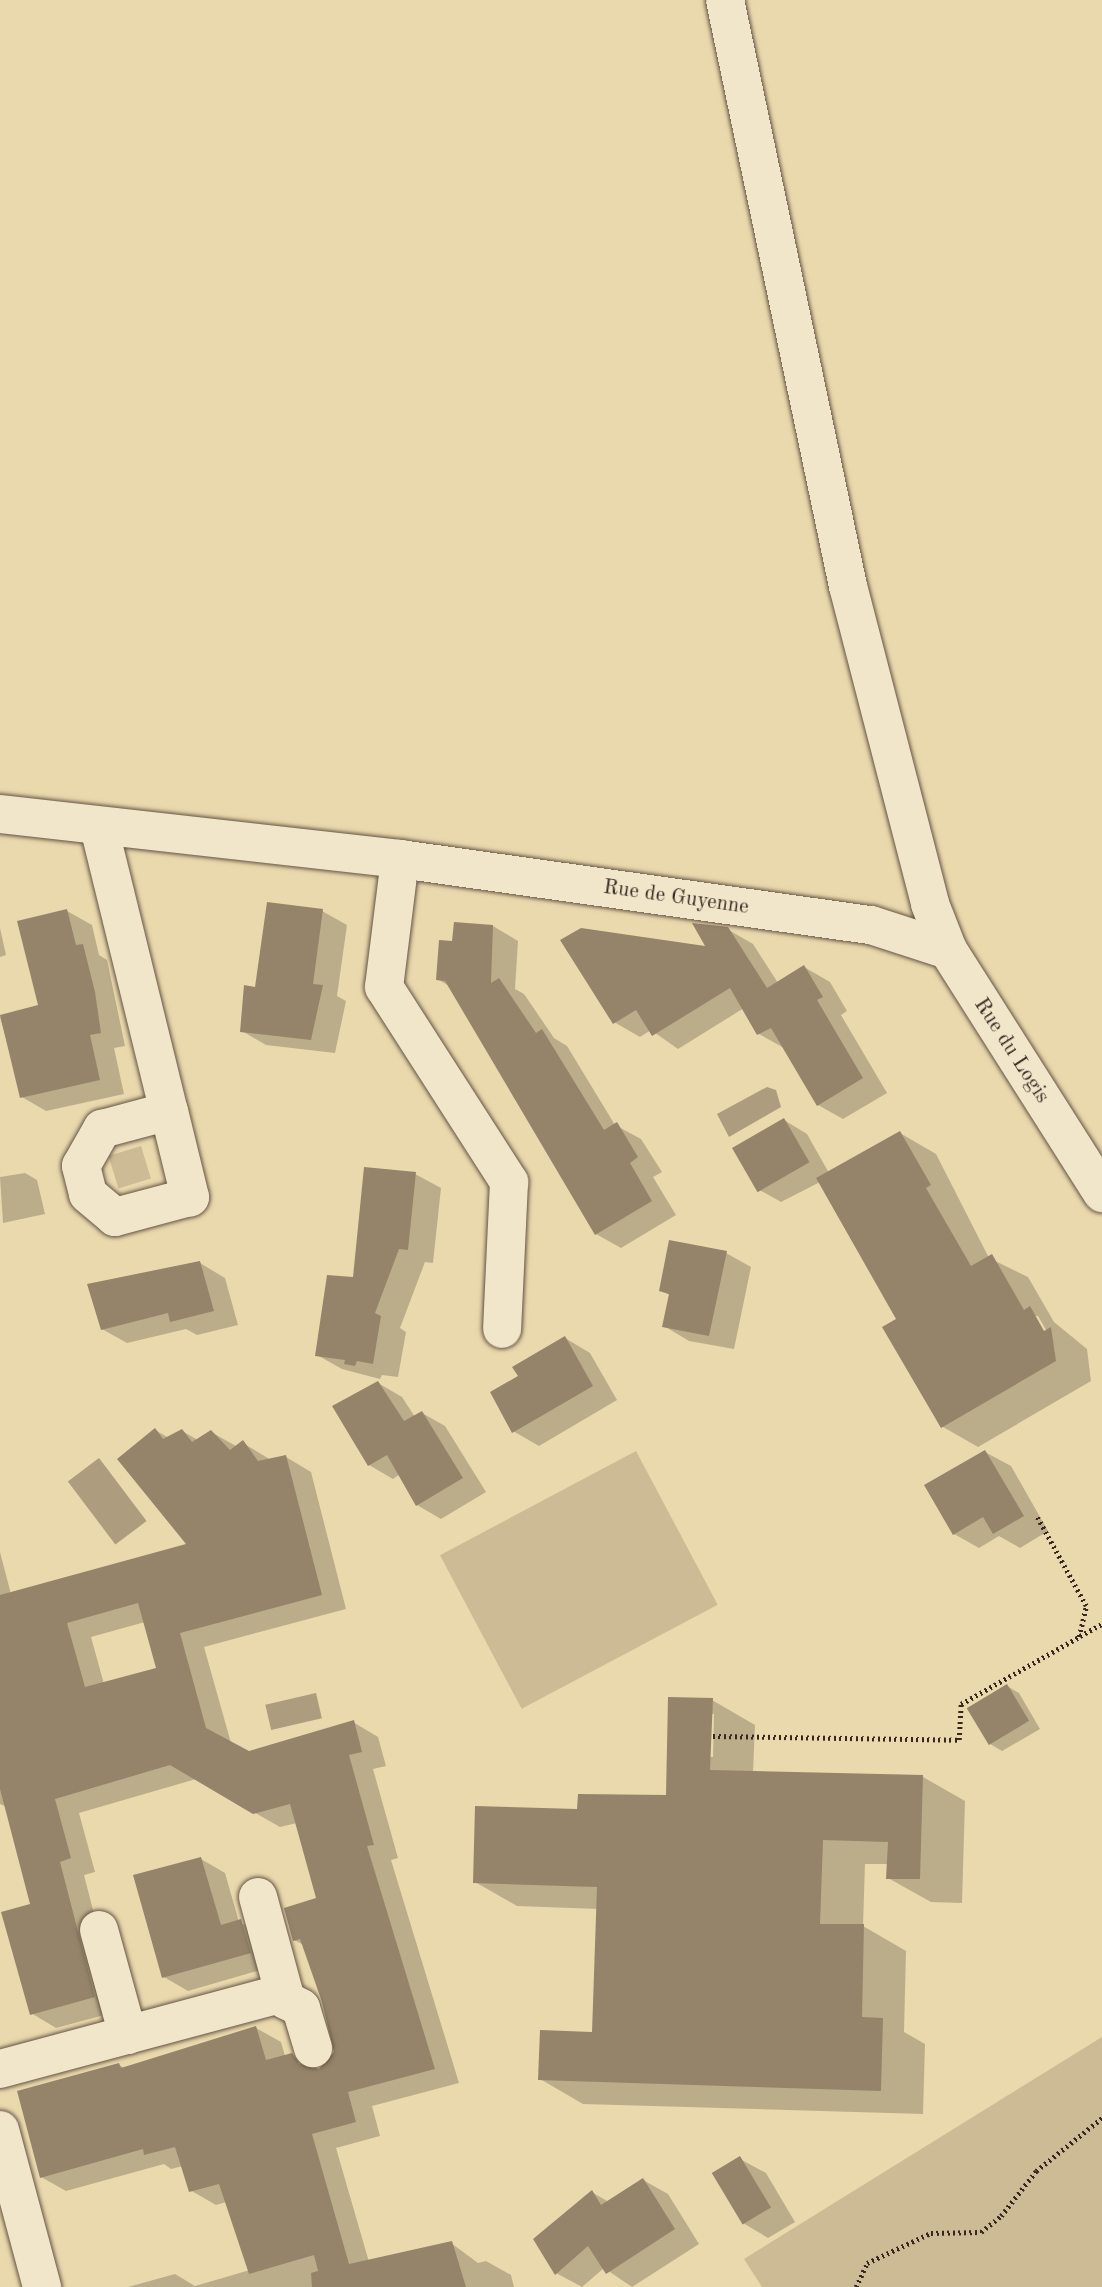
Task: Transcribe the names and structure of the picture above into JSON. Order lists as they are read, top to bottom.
{
  "streets": {
    "street": ["Rue de Guyenne", "Rue du Logis"]
  },
  "crossings": [
    ["Rue de Guyenne", "Rue du Logis"]
  ]
}
